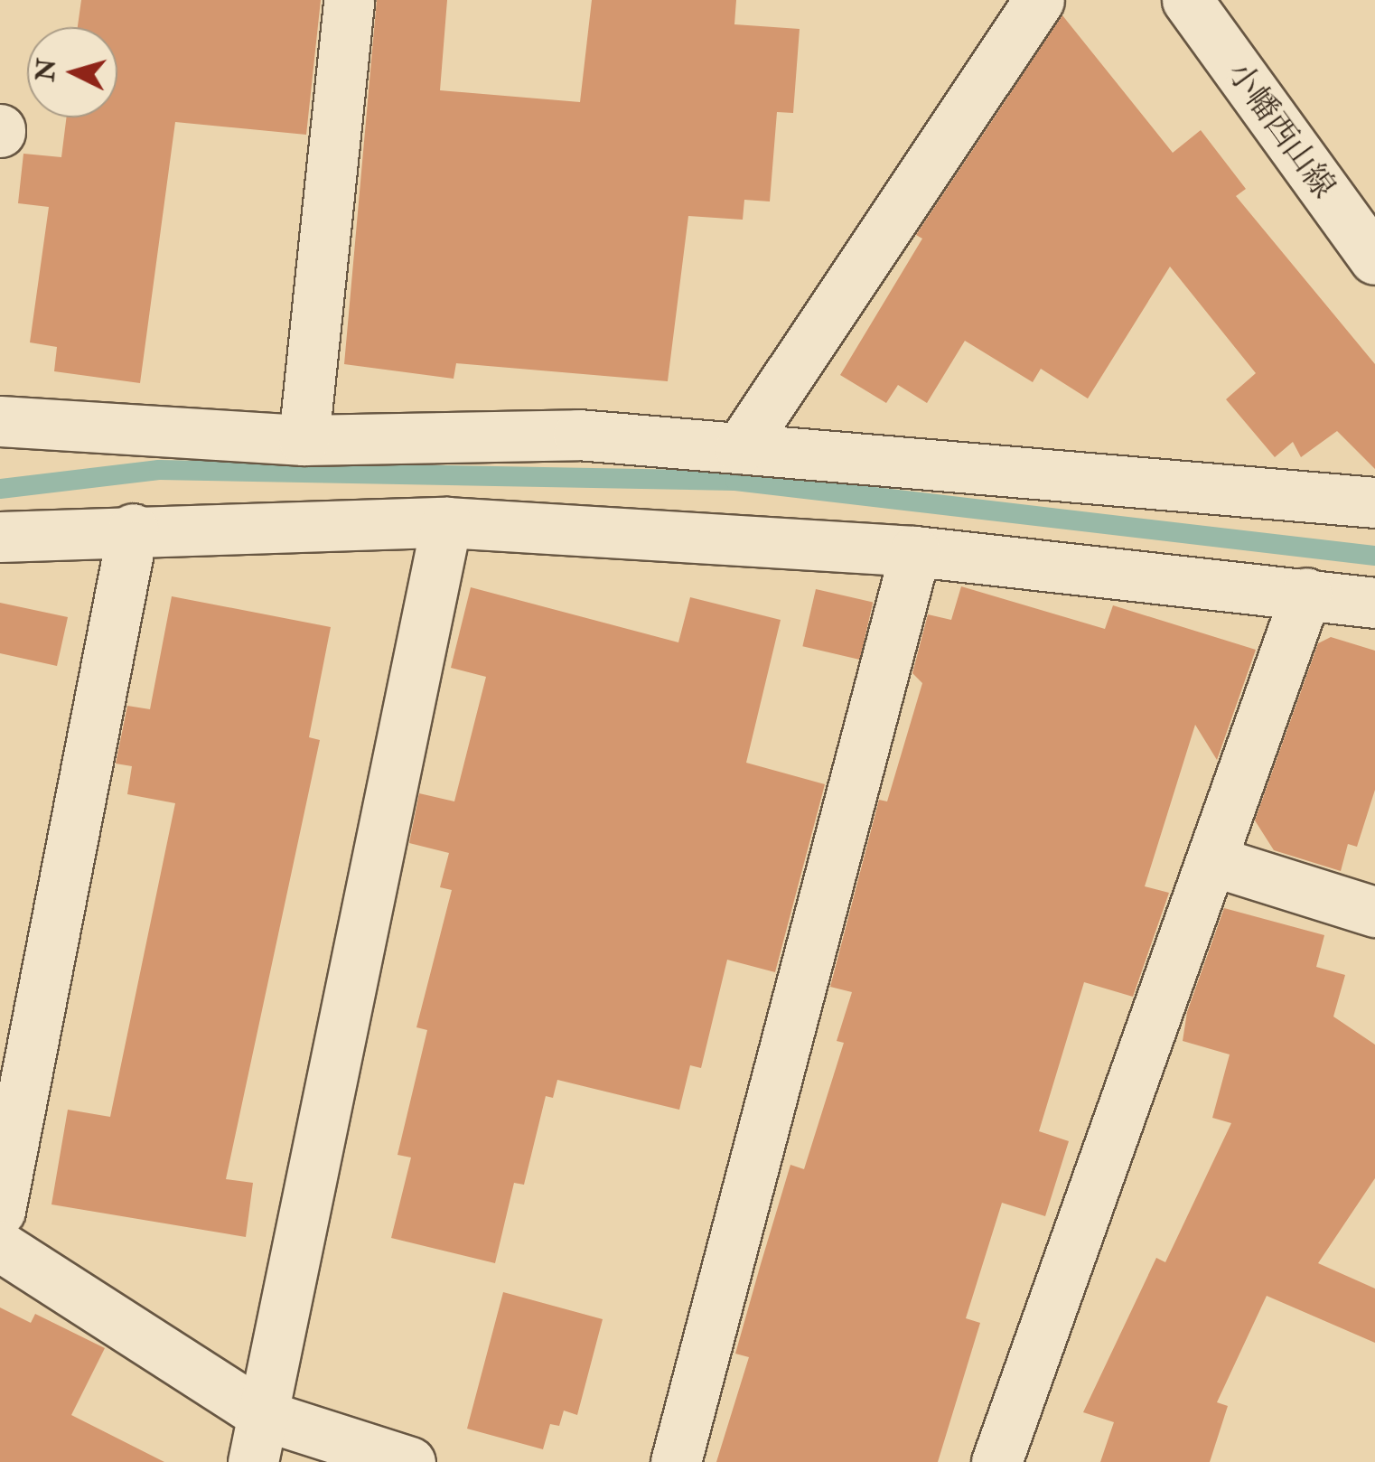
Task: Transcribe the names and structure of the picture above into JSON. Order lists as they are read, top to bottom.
{
  "streets": {
    "street": ["小幡西山線"]
  },
  "north": "left"
}
